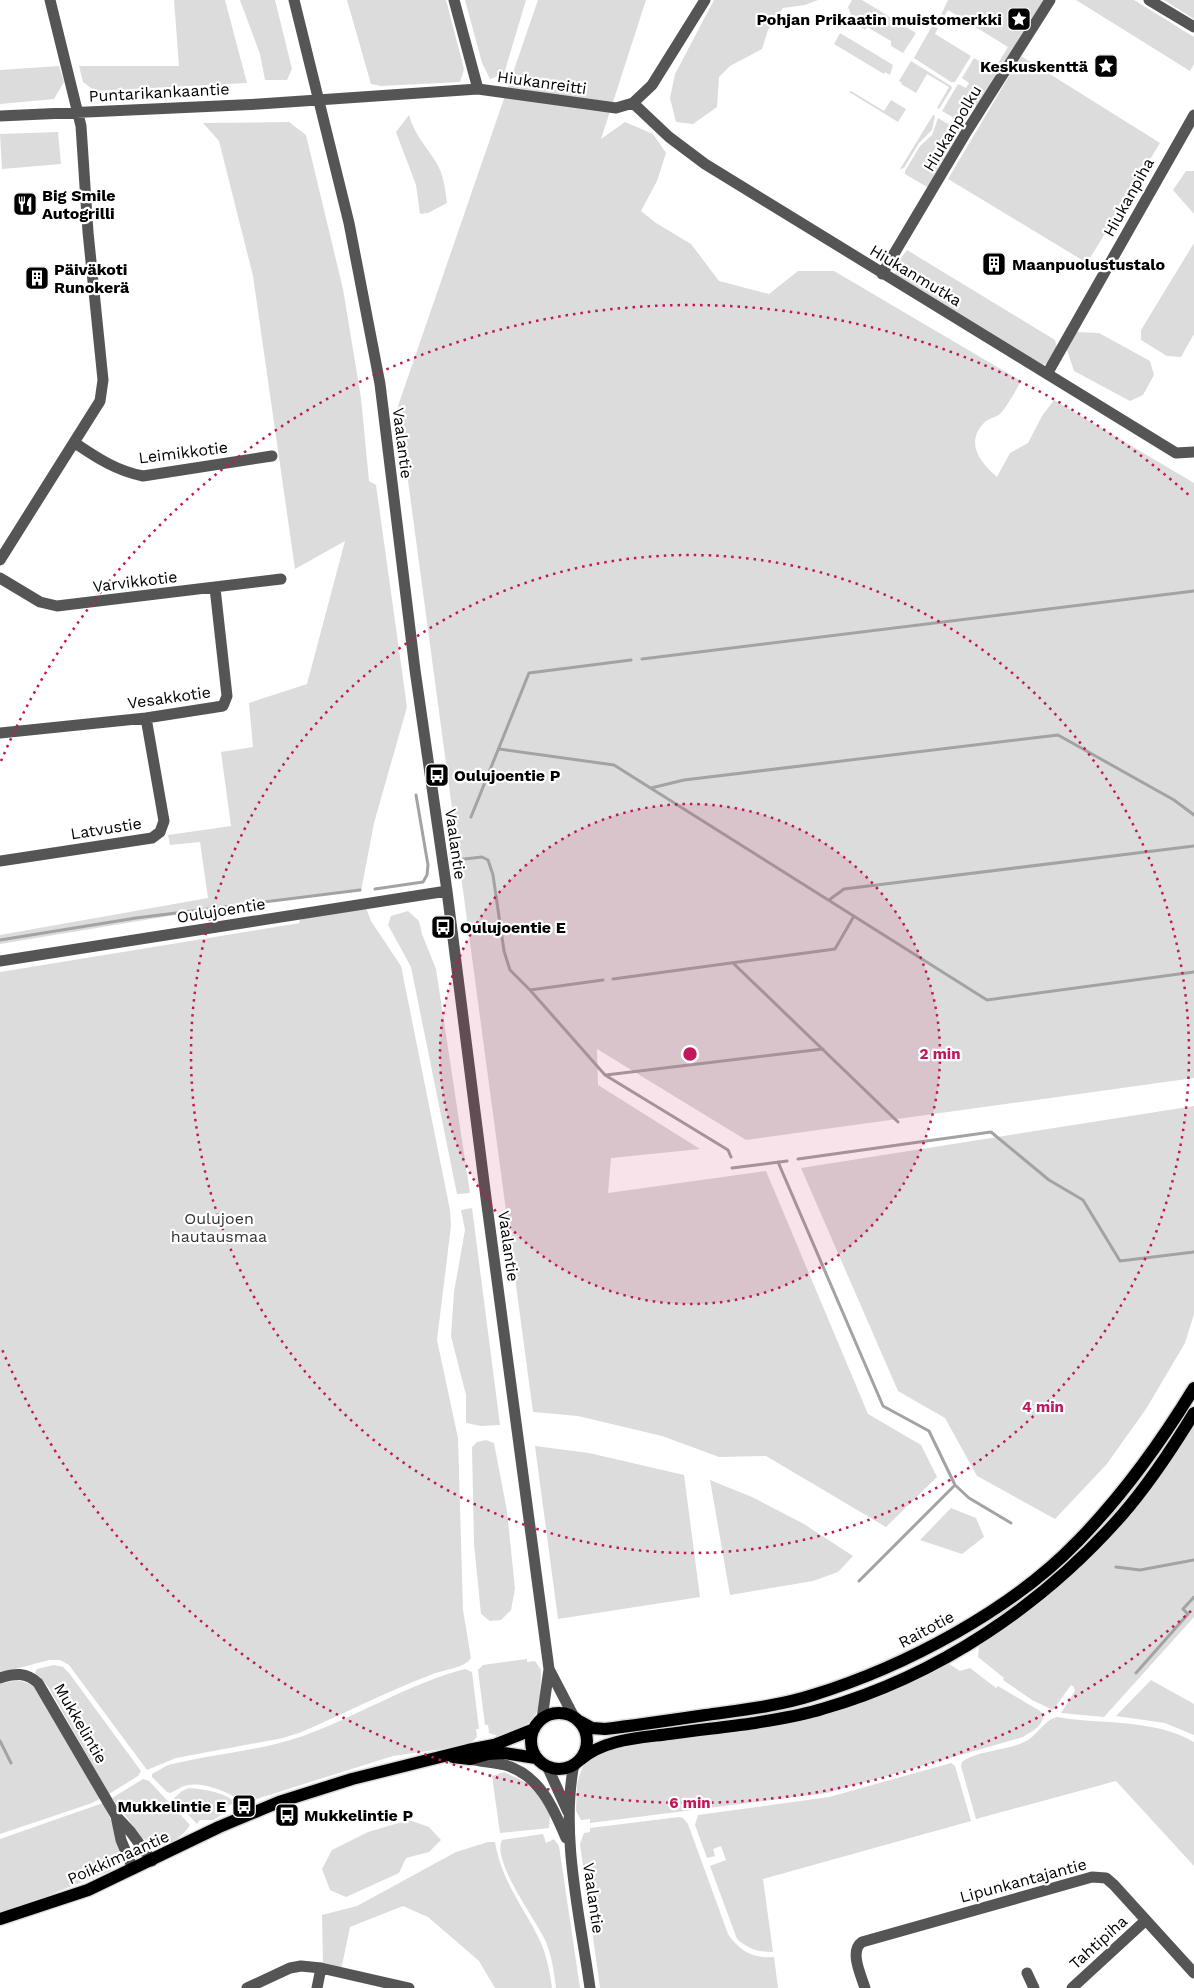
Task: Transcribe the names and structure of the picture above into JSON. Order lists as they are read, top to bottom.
{
  "streets": {
    "main road": ["Raitotie", "Poikkimaantie"],
    "street": [
      "Hiukanreitti",
      "Puntarikankaantie",
      "Hiukanpolku",
      "Hiukanpiha",
      "Hiukanmutka",
      "Vaalantie",
      "Leimikkotie",
      "Varvikkotie",
      "Vesakkotie",
      "Latvustie",
      "Oulujoentie",
      "Mukkelintie",
      "Lipunkantajantie",
      "Tahtipiha"
    ]
  },
  "crossings": [
    ["Hiukanreitti", "Puntarikankaantie"],
    ["Hiukanreitti", "Hiukanmutka"],
    ["Hiukanreitti", "Vaalantie"],
    ["Puntarikankaantie", "Vaalantie"],
    ["Hiukanpolku", "Hiukanmutka"],
    ["Hiukanpiha", "Hiukanmutka"],
    ["Vaalantie", "Oulujoentie"],
    ["Vaalantie", "Raitotie"],
    ["Vaalantie", "Poikkimaantie"],
    ["Varvikkotie", "Vesakkotie"],
    ["Vesakkotie", "Latvustie"],
    ["Raitotie", "Poikkimaantie"],
    ["Mukkelintie", "Poikkimaantie"],
    ["Lipunkantajantie", "Tahtipiha"]
  ],
  "parks": ["Oulujoen hautausmaa"],
  "places": {
    "place": ["Pohjan Prikaatin muistomerkki", "Keskuskenttä"],
    "restaurant": ["Big Smile Autogrilli"],
    "building": ["Maanpuolustustalo", "Päiväkoti Runokerä"],
    "bus stop": [
      "Oulujoentie P",
      "Oulujoentie E",
      "Mukkelintie E",
      "Mukkelintie P"
    ]
  },
  "rings": ["2 min", "4 min", "6 min"]
}
